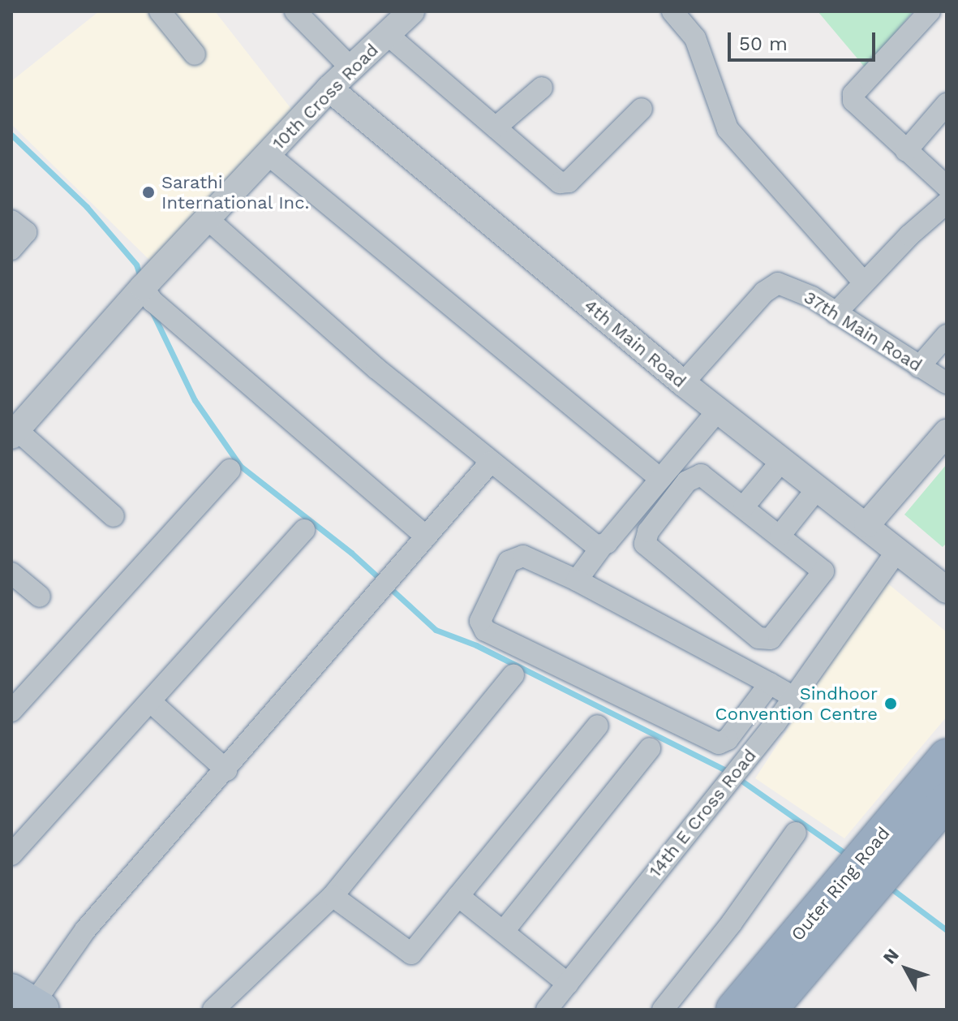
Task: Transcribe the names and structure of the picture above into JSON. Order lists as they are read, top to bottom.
{
  "streets": {
    "highway": ["Outer Ring Road"],
    "street": [
      "10th Cross Road",
      "37th Main Road",
      "4th Main Road",
      "14th E Cross Road"
    ]
  },
  "crossings": [
    ["10th Cross Road", "4th Main Road"],
    ["37th Main Road", "4th Main Road"],
    ["4th Main Road", "14th E Cross Road"]
  ],
  "places": ["Sarathi International Inc.", "Sindhoor Convention Centre"],
  "scale_bar": "50 m",
  "north": "top left"
}
